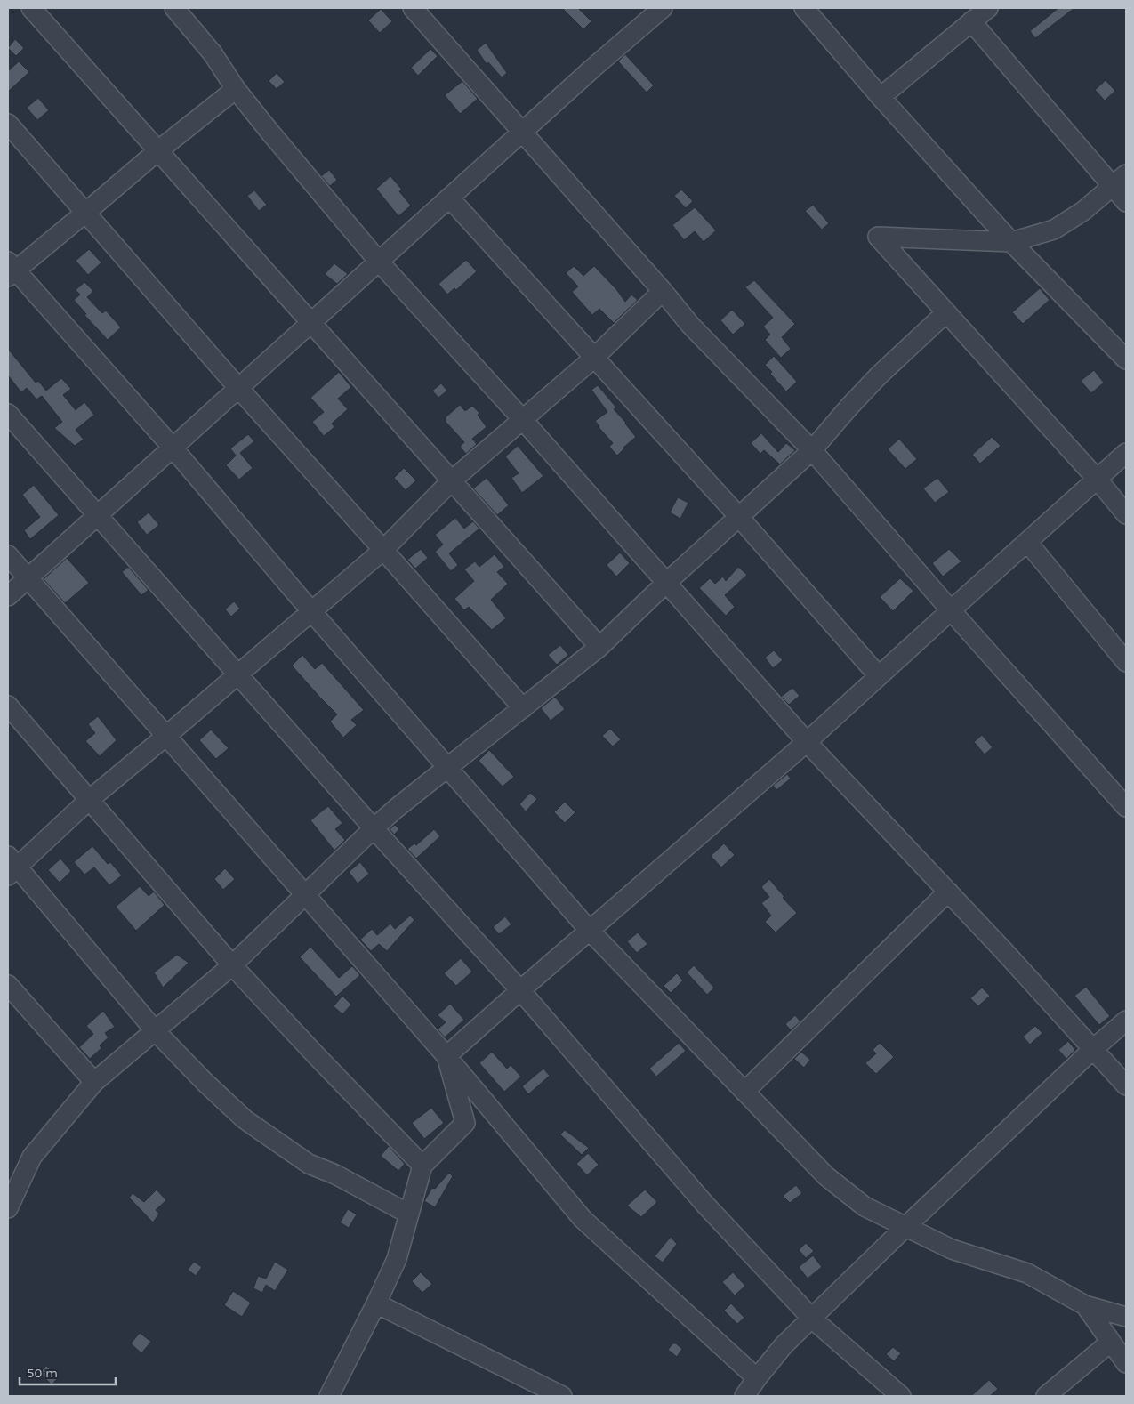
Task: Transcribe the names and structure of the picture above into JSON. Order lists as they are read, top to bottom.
{
  "scale_bar": "50 m"
}
